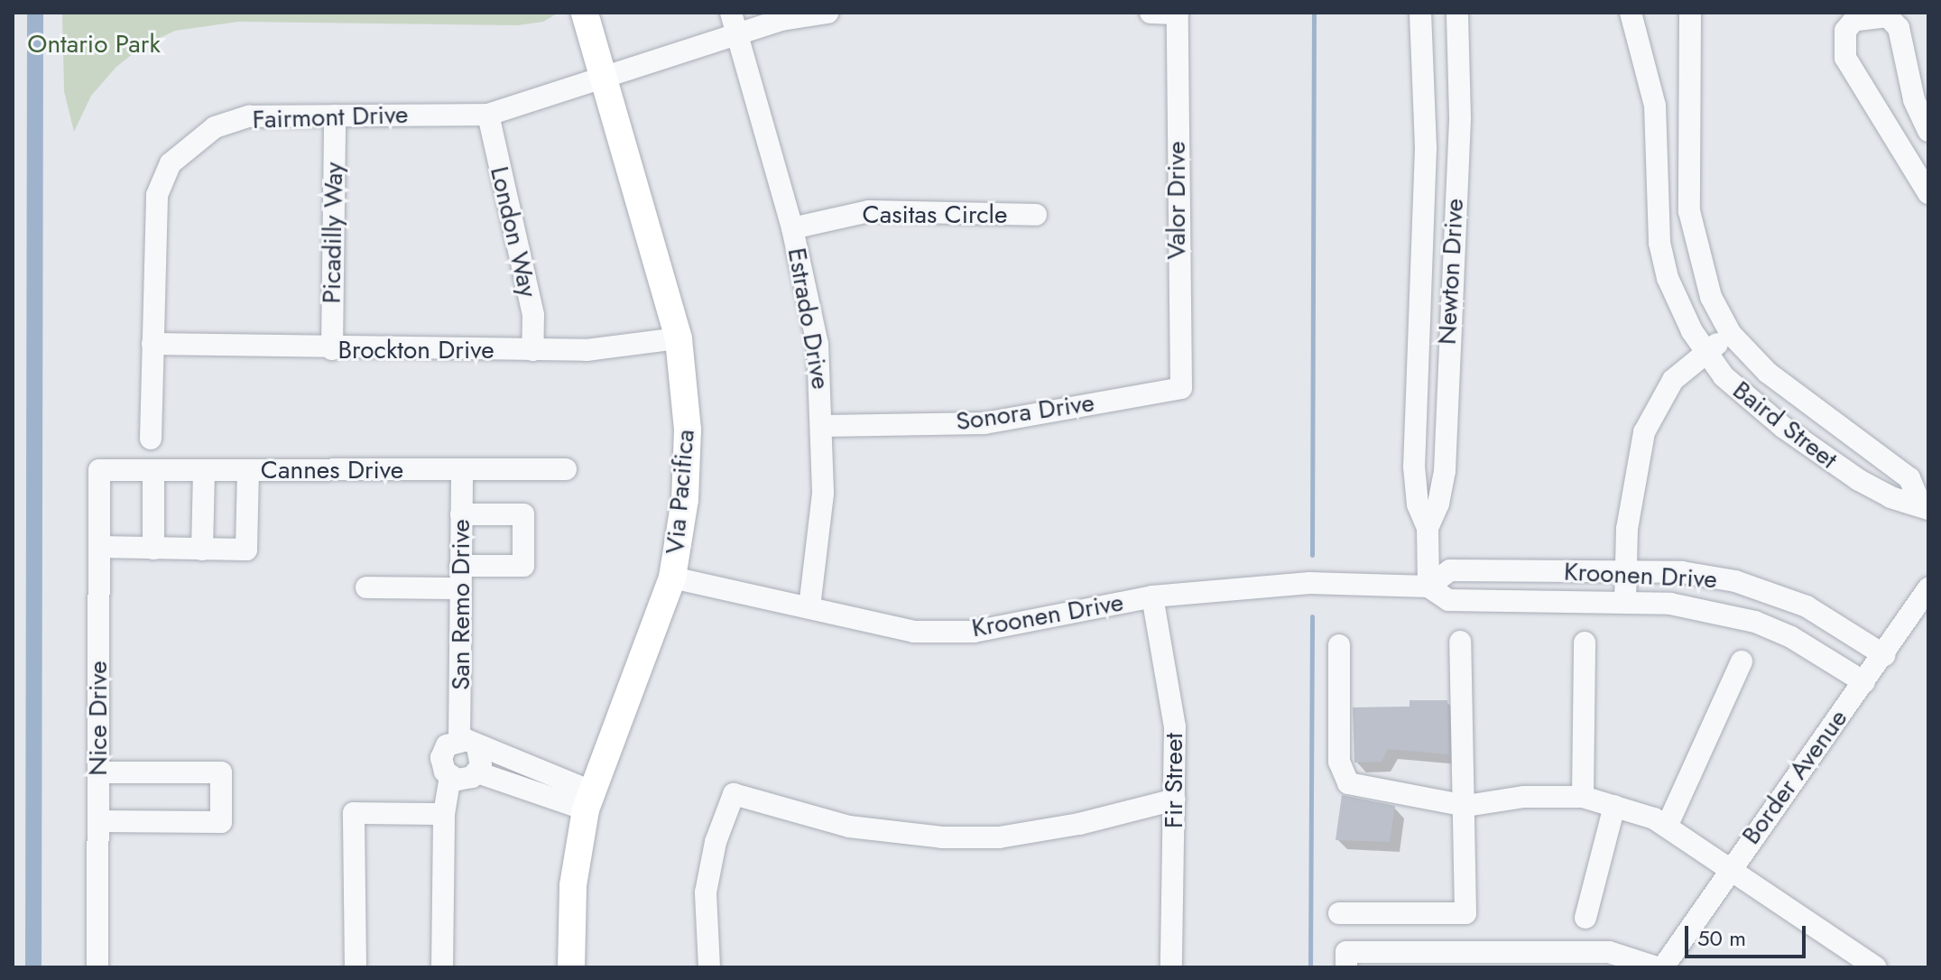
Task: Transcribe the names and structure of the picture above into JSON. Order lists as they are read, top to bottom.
{
  "streets": {
    "main road": ["Via Pacifica"],
    "street": [
      "Fairmont Drive",
      "Valor Drive",
      "Casitas Circle",
      "London Way",
      "Picadilly Way",
      "Newton Drive",
      "Estrado Drive",
      "Brockton Drive",
      "Sonora Drive",
      "Baird Street",
      "Cannes Drive",
      "Kroonen Drive",
      "San Remo Drive",
      "Nice Drive",
      "Border Avenue",
      "Fir Street"
    ]
  },
  "crossings": [
    ["Fairmont Drive", "London Way"],
    ["Fairmont Drive", "Picadilly Way"],
    ["Fairmont Drive", "Estrado Drive"],
    ["Fairmont Drive", "Brockton Drive"],
    ["Fairmont Drive", "Via Pacifica"],
    ["Valor Drive", "Sonora Drive"],
    ["Casitas Circle", "Estrado Drive"],
    ["London Way", "Brockton Drive"],
    ["Picadilly Way", "Brockton Drive"],
    ["Newton Drive", "Kroonen Drive"],
    ["Estrado Drive", "Sonora Drive"],
    ["Estrado Drive", "Kroonen Drive"],
    ["Brockton Drive", "Via Pacifica"],
    ["Cannes Drive", "San Remo Drive"],
    ["Cannes Drive", "Nice Drive"],
    ["Via Pacifica", "Kroonen Drive"],
    ["Kroonen Drive", "Border Avenue"],
    ["Kroonen Drive", "Fir Street"]
  ],
  "parks": ["Ontario Park"],
  "scale_bar": "50 m"
}
